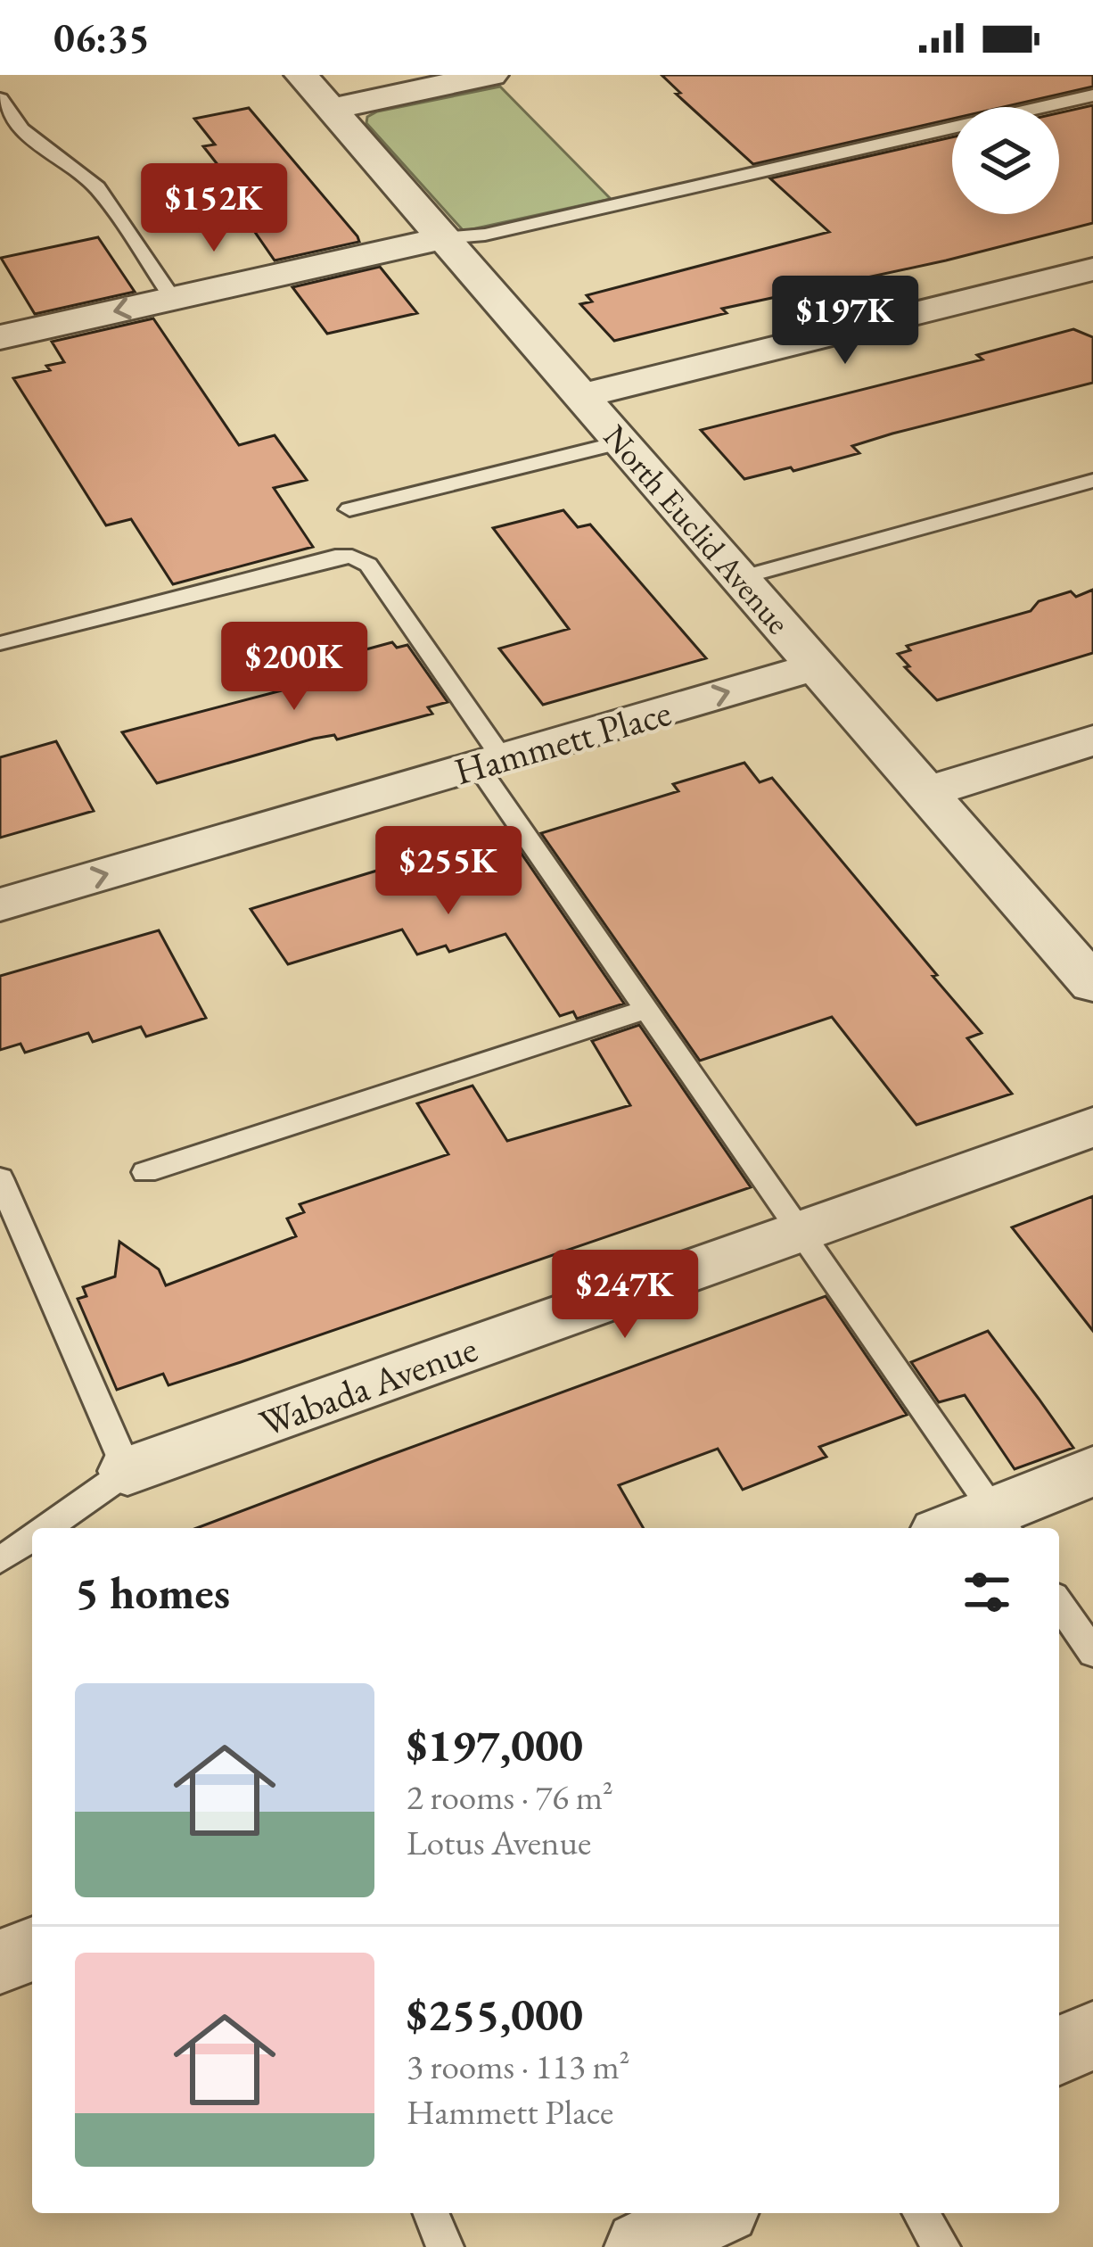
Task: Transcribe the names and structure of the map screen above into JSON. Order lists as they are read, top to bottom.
{
  "streets": {
    "street": ["North Euclid Avenue", "Hammett Place", "Wabada Avenue"]
  },
  "crossings": [
    ["North Euclid Avenue", "Hammett Place"]
  ],
  "one_way": ["Hammett Place"],
  "page": {
    "status": "06:35",
    "price": [
      "$152K",
      "$197K",
      "$200K",
      "$255K",
      "$247K"
    ],
    "heading": "5 homes",
    "list": [
      {
        "name": "$197,000",
        "note": "2 rooms · 76 m² · Lotus Avenue"
      },
      {
        "name": "$255,000",
        "note": "3 rooms · 113 m² · Hammett Place"
      }
    ]
  }
}
